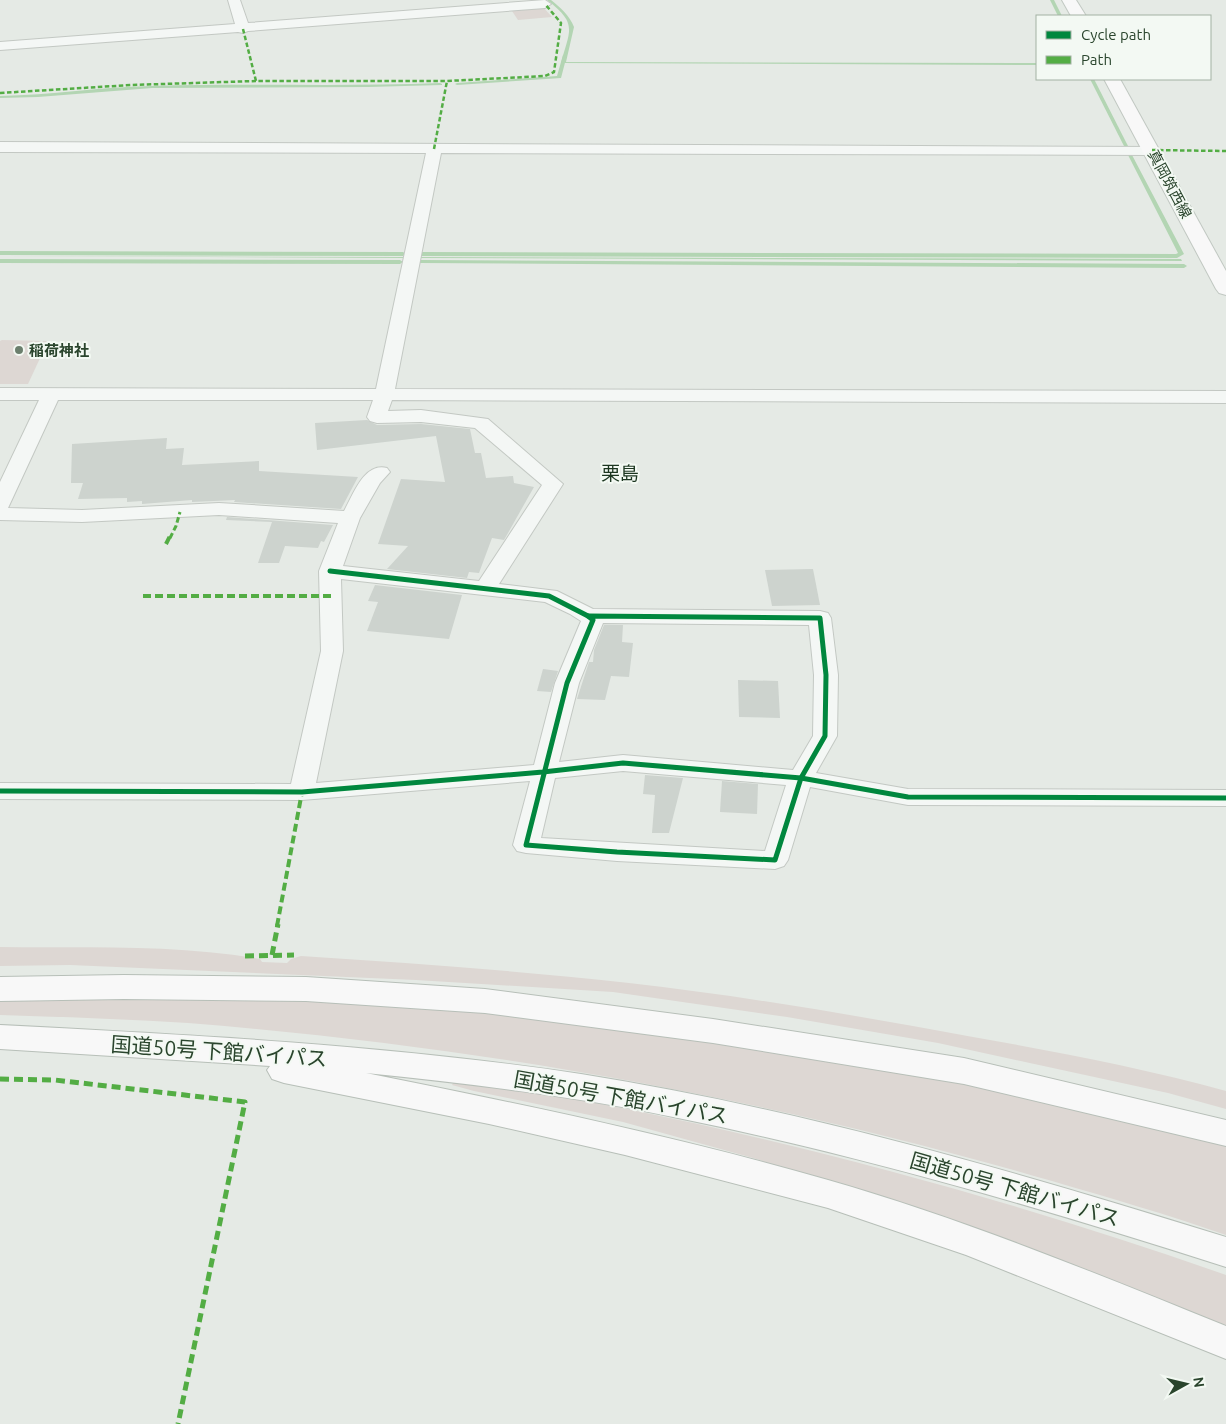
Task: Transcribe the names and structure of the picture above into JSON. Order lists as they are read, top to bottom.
{
  "streets": {
    "main road": ["真岡筑西線", "国道50号 下館バイパス"]
  },
  "districts": ["栗島"],
  "places": ["稲荷神社"],
  "legend": ["Cycle path", "Path"],
  "north": "right"
}
